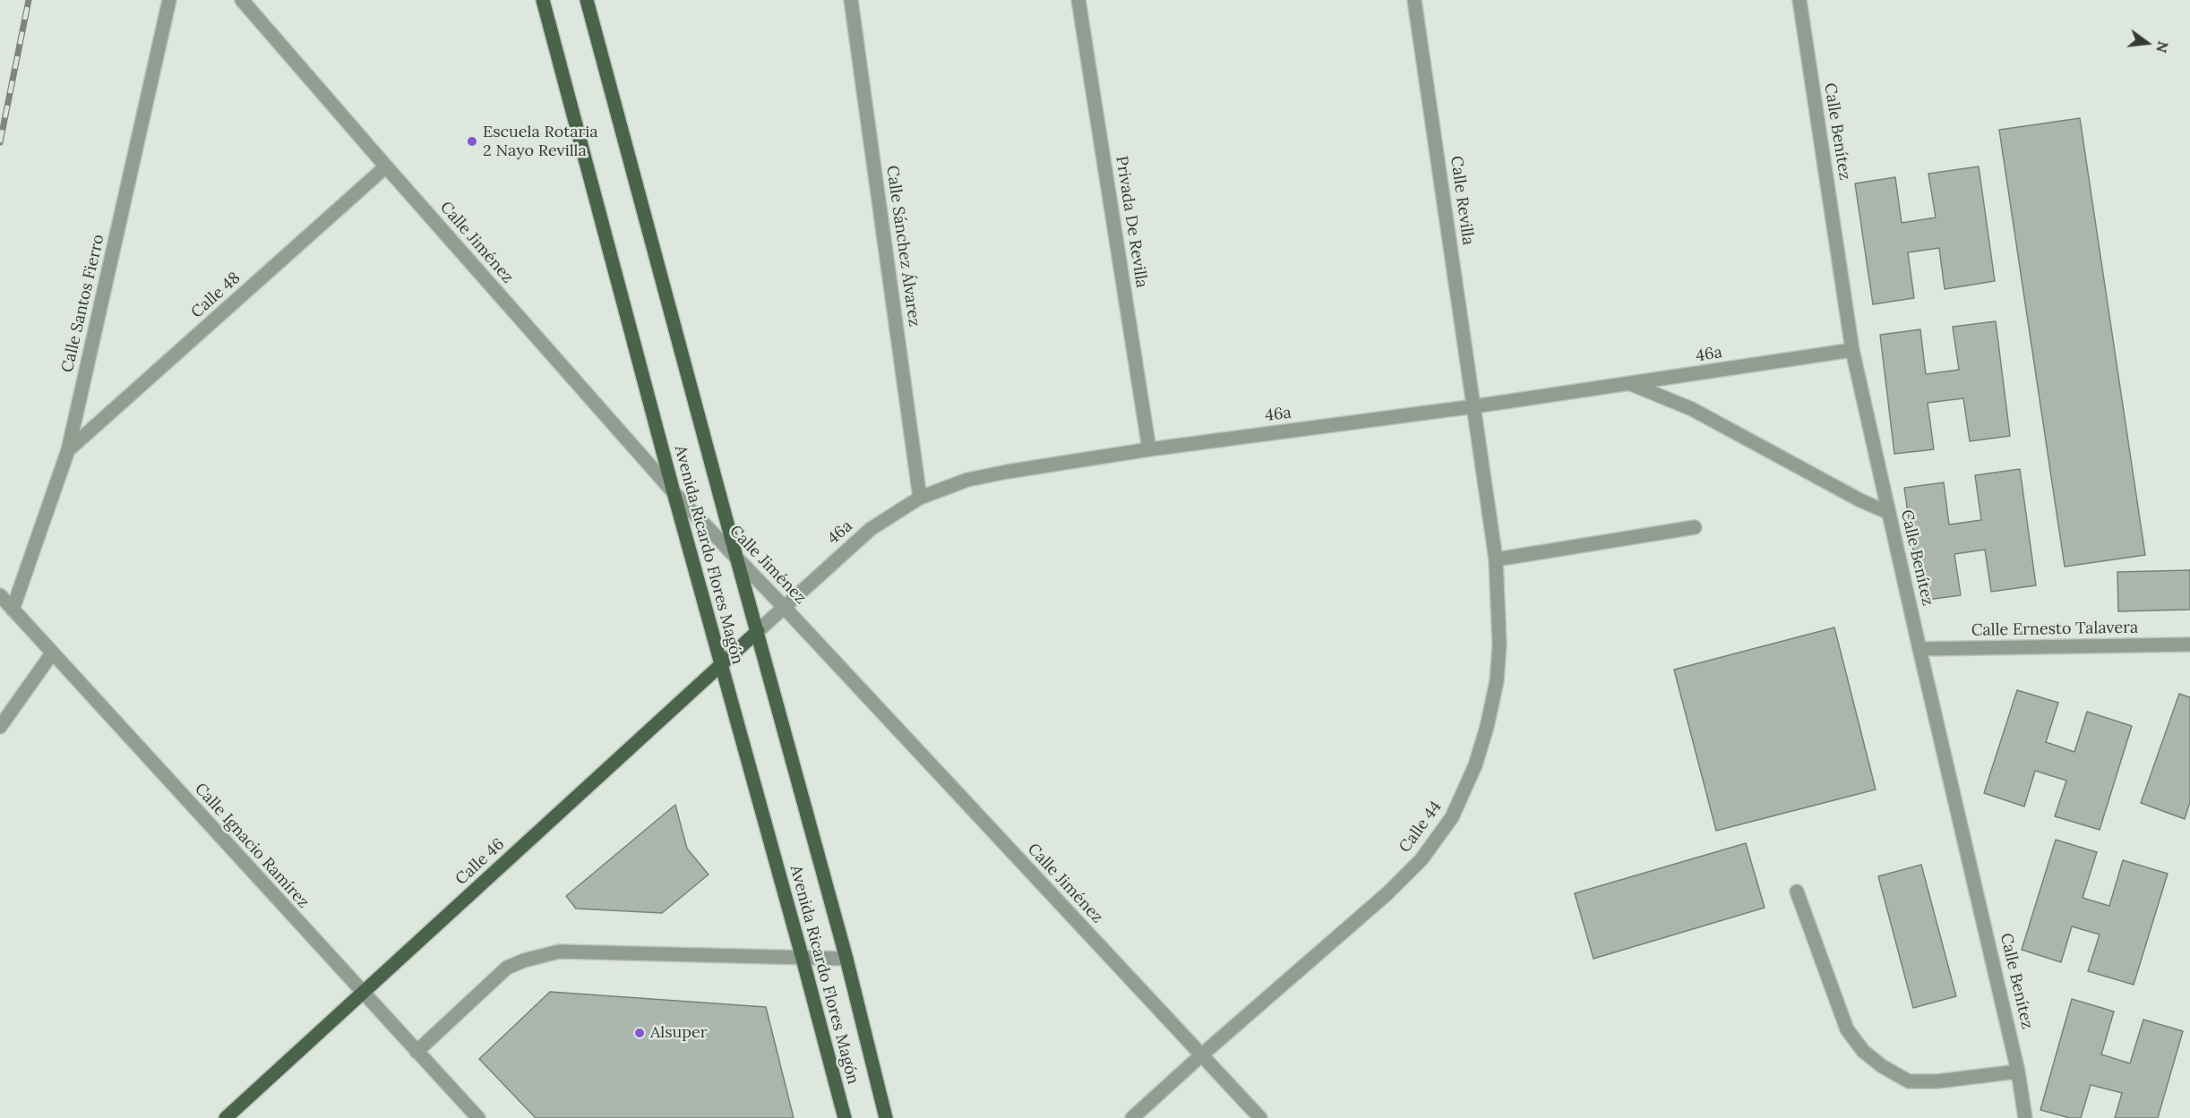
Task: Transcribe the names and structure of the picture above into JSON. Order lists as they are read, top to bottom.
{
  "streets": {
    "main road": ["Avenida Ricardo Flores Magón", "Calle 46"],
    "street": [
      "Calle Benítez",
      "Calle Revilla",
      "Privada De Revilla",
      "Calle Jiménez",
      "Calle Sánchez Álvarez",
      "Calle 48",
      "Calle Santos Fierro",
      "46a",
      "Calle Ernesto Talavera",
      "Calle 44",
      "Calle Ignacio Ramírez"
    ]
  },
  "crossings": [
    ["Calle Benítez", "46a"],
    ["Calle Benítez", "Calle Ernesto Talavera"],
    ["Calle Revilla", "46a"],
    ["Calle Revilla", "Calle 44"],
    ["Privada De Revilla", "46a"],
    ["Calle Jiménez", "Calle 48"],
    ["Calle Jiménez", "46a"],
    ["Calle Jiménez", "Avenida Ricardo Flores Magón"],
    ["Calle Jiménez", "Calle 44"],
    ["Calle Sánchez Álvarez", "46a"],
    ["Calle 48", "Calle Santos Fierro"],
    ["Calle Santos Fierro", "Calle Ignacio Ramírez"],
    ["46a", "Avenida Ricardo Flores Magón"],
    ["46a", "Calle 44"],
    ["46a", "Calle 46"],
    ["Avenida Ricardo Flores Magón", "Calle 46"],
    ["Calle Ignacio Ramírez", "Calle 46"]
  ],
  "places": ["Escuela Rotaria 2 Nayo Revilla", "Alsuper"],
  "north": "right"
}
